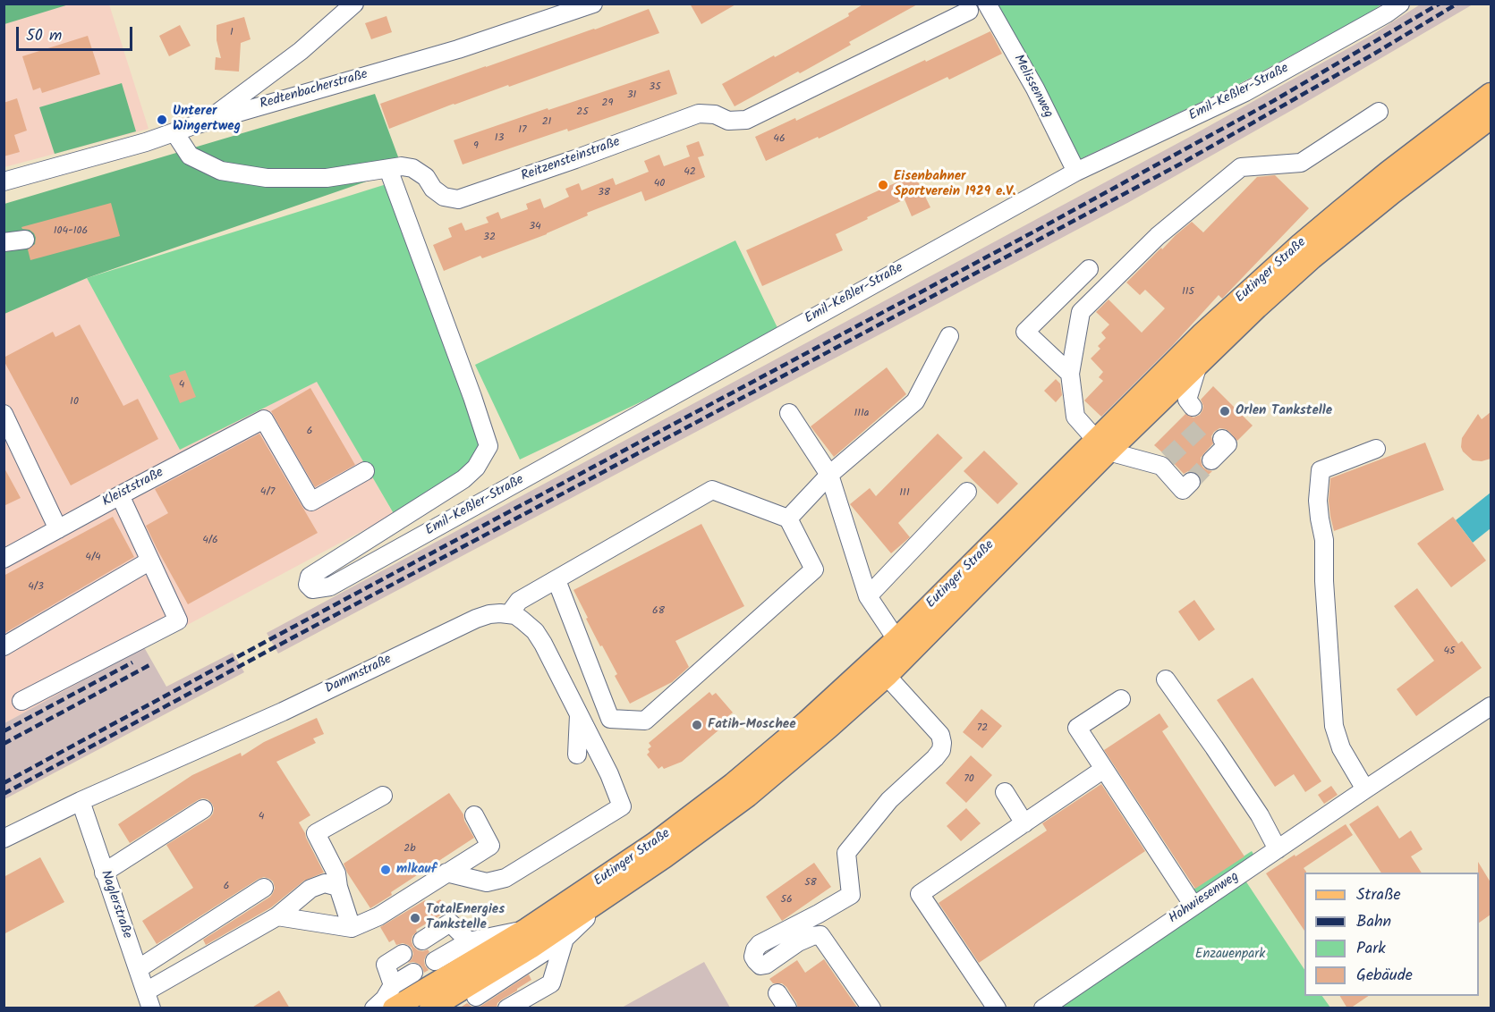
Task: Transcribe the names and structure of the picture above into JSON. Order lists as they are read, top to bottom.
{
  "streets": {
    "main road": ["Eutinger Straße"],
    "street": [
      "Melissenweg",
      "Redtenbacherstraße",
      "Emil-Keßler-Straße",
      "Reitzensteinstraße",
      "Kleiststraße",
      "Dammstraße",
      "Hohwiesenweg",
      "Naglerstraße"
    ]
  },
  "crossings": [
    ["Melissenweg", "Emil-Keßler-Straße"],
    ["Redtenbacherstraße", "Reitzensteinstraße"],
    ["Emil-Keßler-Straße", "Reitzensteinstraße"],
    ["Dammstraße", "Naglerstraße"]
  ],
  "parks": ["Enzauenpark"],
  "places": [
    "Unterer Wingertweg",
    "Eisenbahner Sportverein 1929 e.V.",
    "Orlen Tankstelle",
    "Fatih-Moschee",
    "mlkauf",
    "TotalEnergies Tankstelle"
  ],
  "house_numbers": [
    "1",
    "35",
    "31",
    "29",
    "25",
    "21",
    "17",
    "13",
    "46",
    "9",
    "42",
    "40",
    "38",
    "34",
    "104-106",
    "32",
    "115",
    "4",
    "10",
    "111a",
    "6",
    "4/7",
    "111",
    "4/6",
    "4/4",
    "4/3",
    "68",
    "45",
    "72",
    "70",
    "4",
    "2b",
    "58",
    "6",
    "56"
  ],
  "legend": [
    "Straße",
    "Bahn",
    "Park",
    "Gebäude"
  ],
  "scale_bar": "50 m"
}
